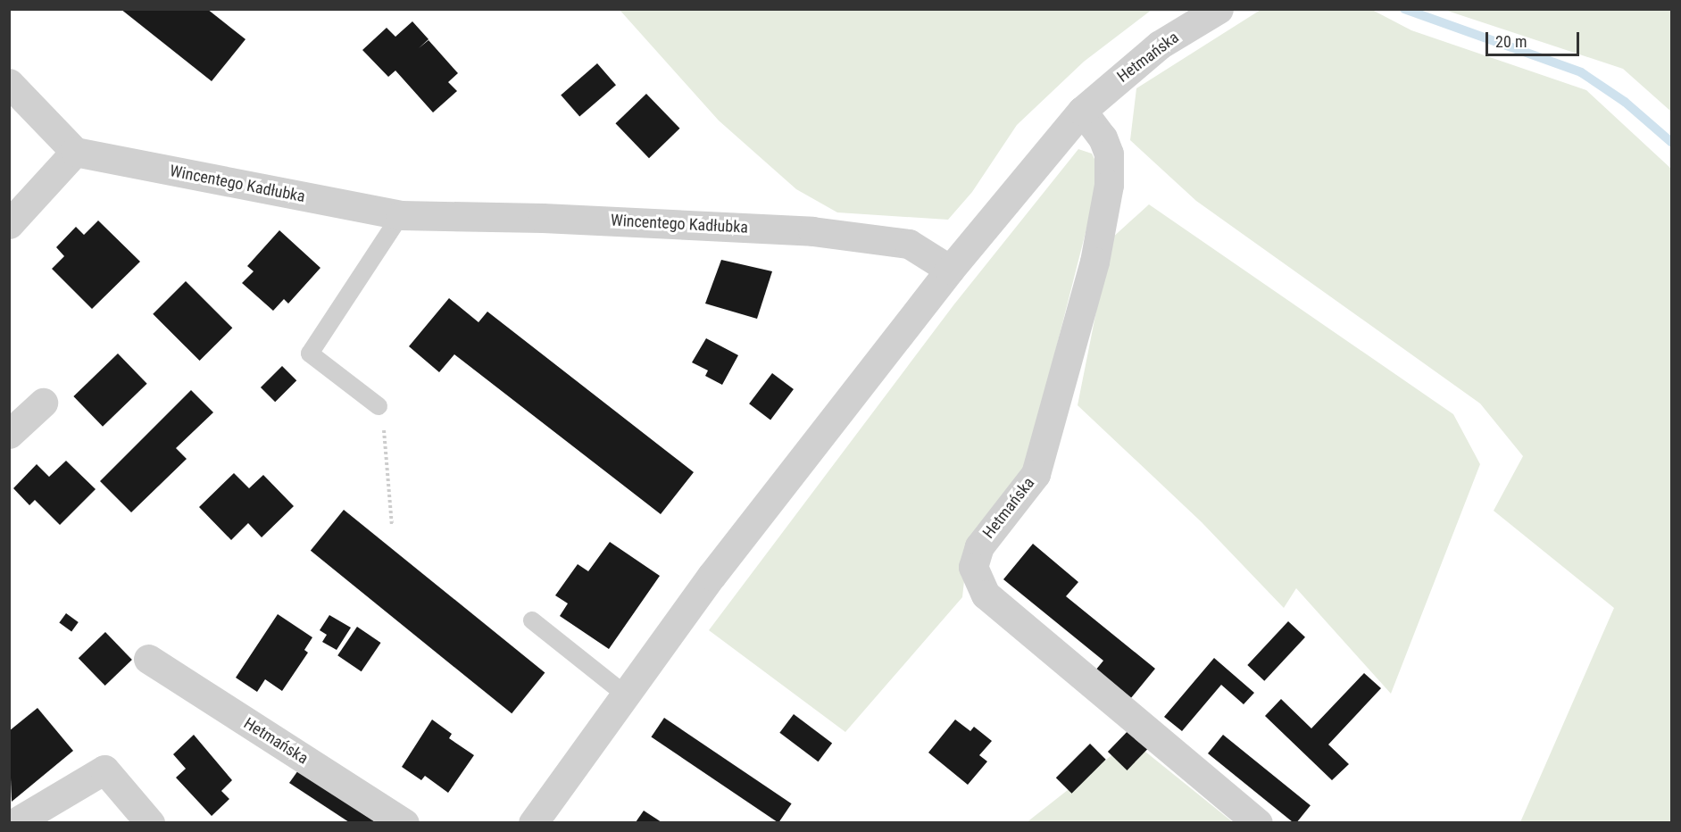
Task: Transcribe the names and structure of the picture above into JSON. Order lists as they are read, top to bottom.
{
  "streets": {
    "street": ["Hetmańska", "Wincentego Kadłubka"]
  },
  "crossings": [
    ["Hetmańska", "Wincentego Kadłubka"]
  ],
  "scale_bar": "20 m"
}
